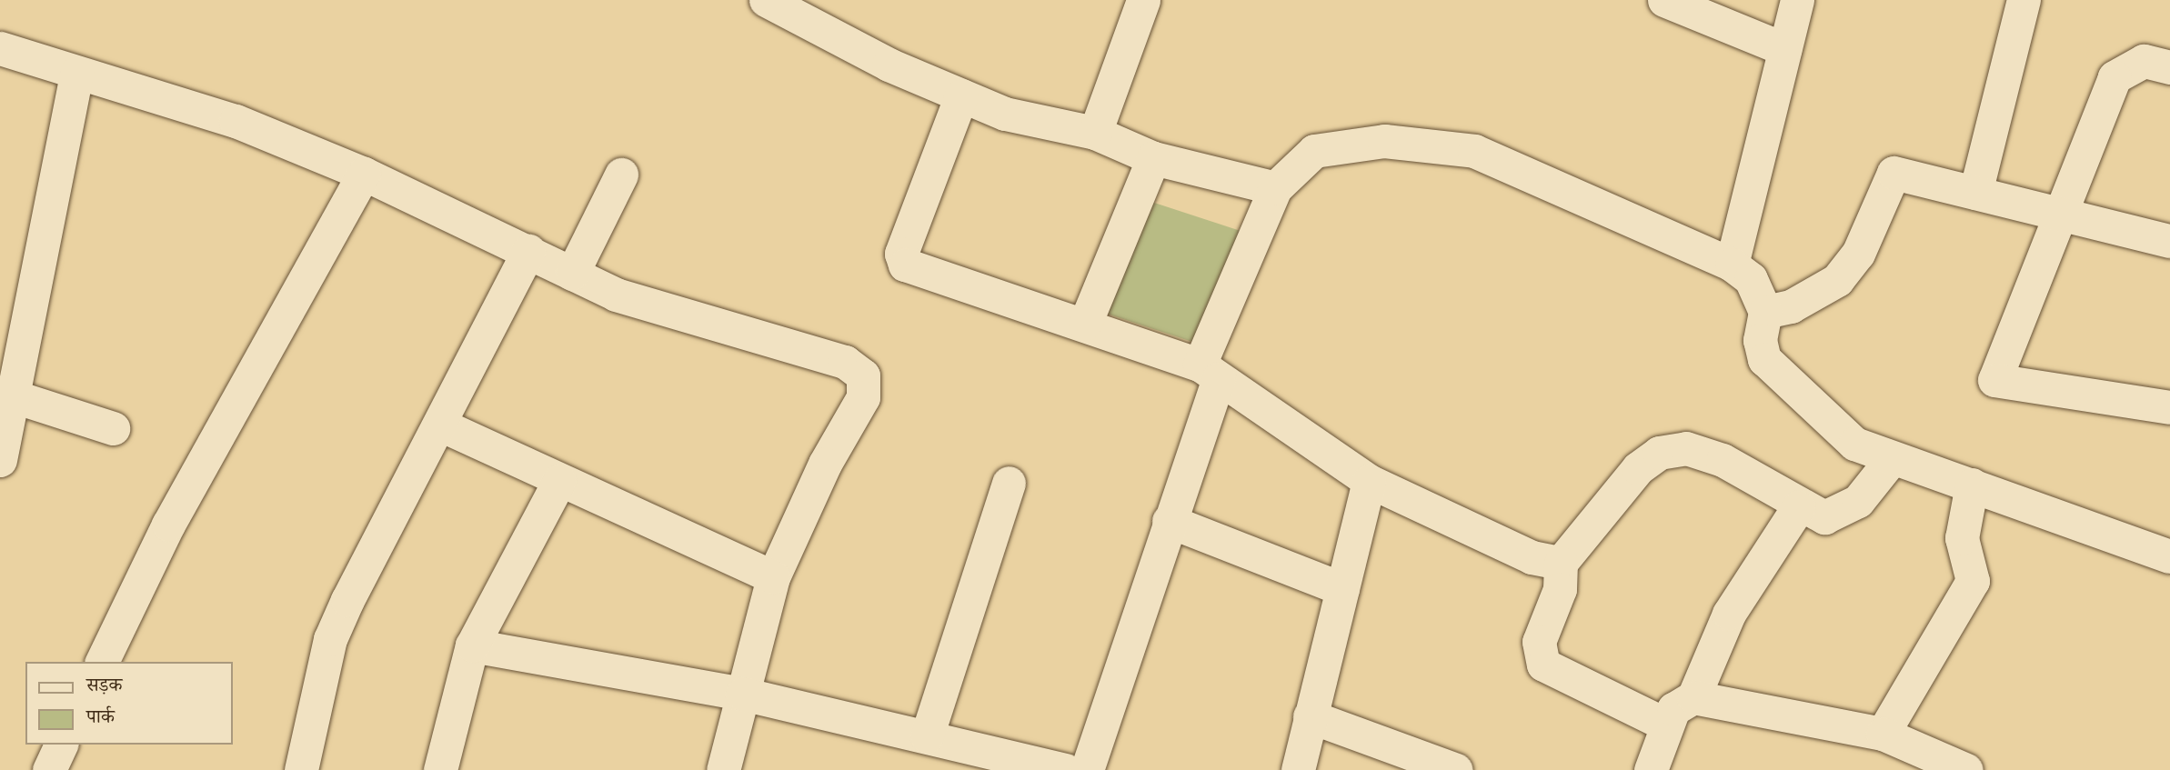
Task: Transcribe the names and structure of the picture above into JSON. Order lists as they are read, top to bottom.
{
  "legend": ["सड़क", "पार्क"]
}
